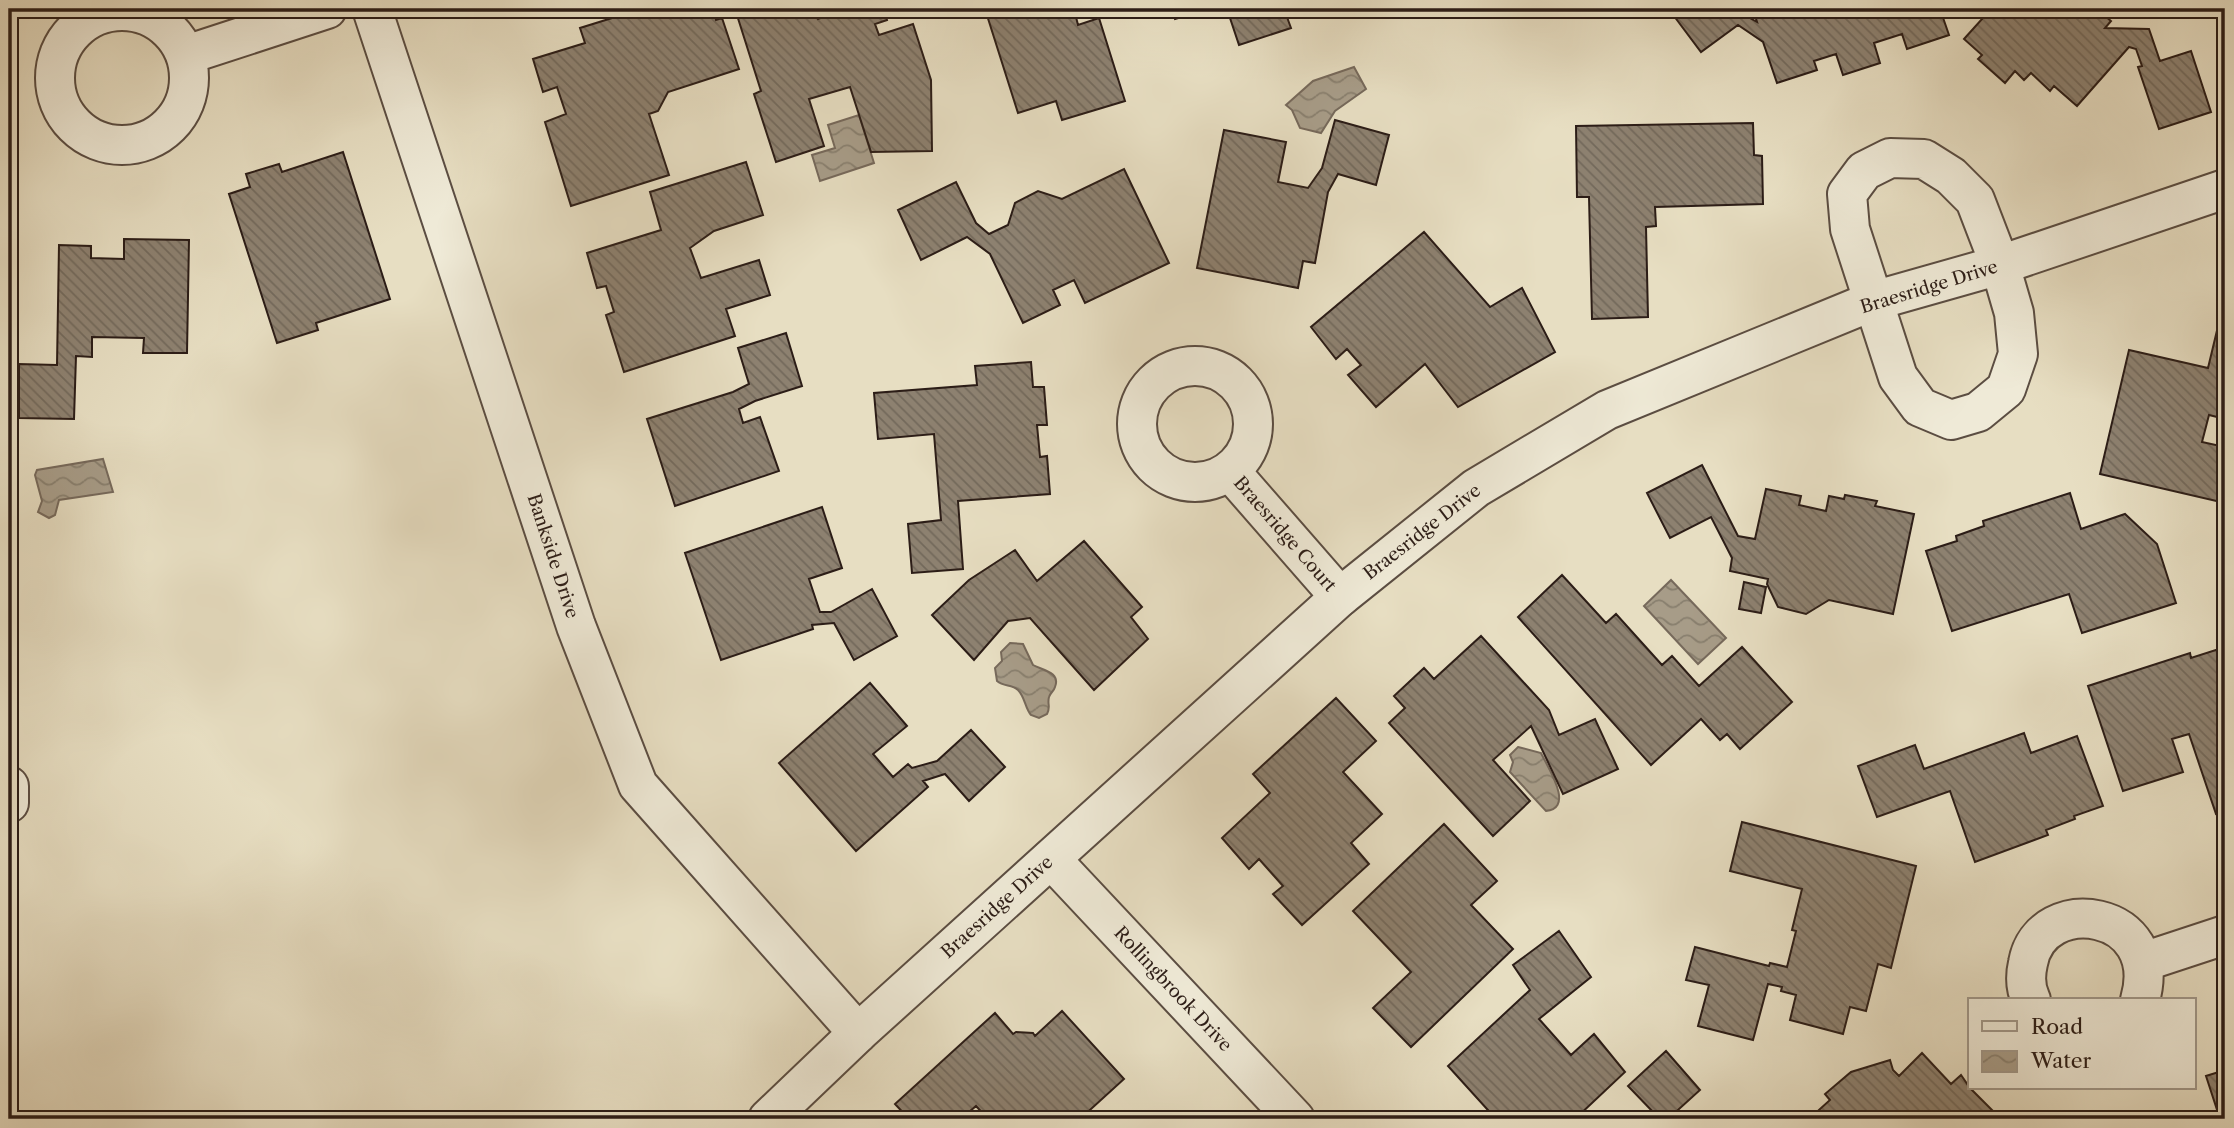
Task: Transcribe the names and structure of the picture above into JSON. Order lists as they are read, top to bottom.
{
  "streets": {
    "street": [
      "Braesridge Drive",
      "Braesridge Court",
      "Bankside Drive",
      "Rollingbrook Drive"
    ]
  },
  "crossings": [
    ["Braesridge Drive", "Braesridge Court"],
    ["Braesridge Drive", "Bankside Drive"],
    ["Braesridge Drive", "Rollingbrook Drive"]
  ],
  "legend": ["Road", "Water"]
}
